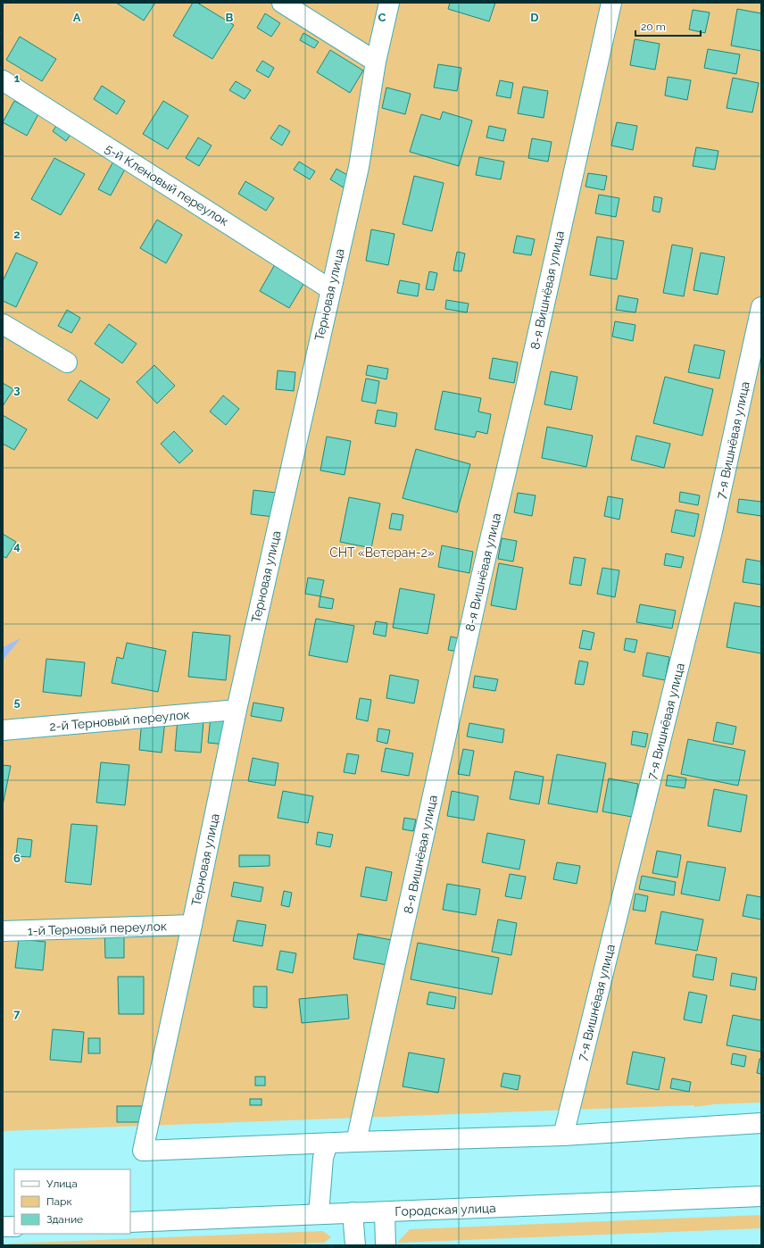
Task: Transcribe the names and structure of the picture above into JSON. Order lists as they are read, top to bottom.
{
  "streets": {
    "street": [
      "5-й Кленовый переулок",
      "8-я Вишнёвая улица",
      "Терновая улица",
      "7-я Вишнёвая улица",
      "2-й Терновый переулок",
      "1-й Терновый переулок",
      "Городская улица"
    ]
  },
  "crossings": [
    ["5-й Кленовый переулок", "Терновая улица"],
    ["Терновая улица", "2-й Терновый переулок"],
    ["Терновая улица", "1-й Терновый переулок"]
  ],
  "parks": ["СНТ «Ветеран-2»"],
  "legend": ["Улица", "Парк", "Здание"],
  "scale_bar": "20 m",
  "grid": {
    "columns": [
      "A",
      "B",
      "C",
      "D"
    ],
    "rows": [
      "1",
      "2",
      "3",
      "4",
      "5",
      "6",
      "7"
    ]
  }
}
